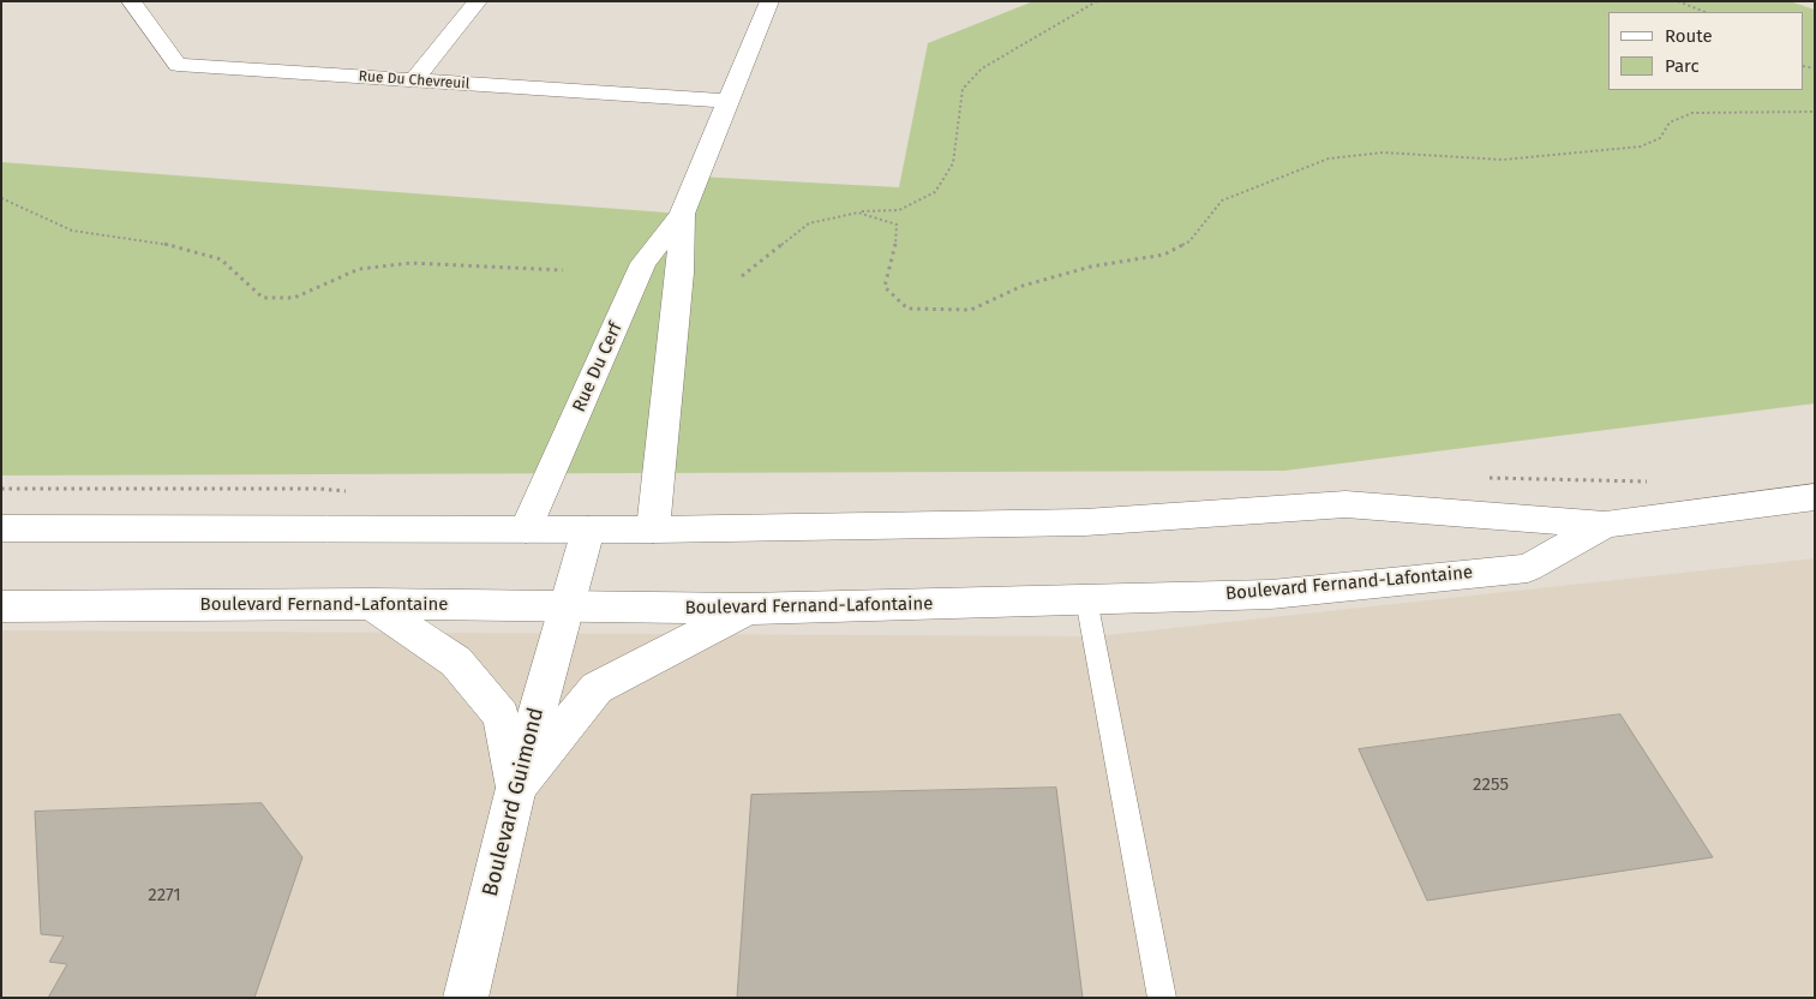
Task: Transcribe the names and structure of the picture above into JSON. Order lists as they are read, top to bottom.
{
  "streets": {
    "street": [
      "Rue Du Chevreuil",
      "Rue Du Cerf",
      "Boulevard Fernand-Lafontaine",
      "Boulevard Guimond"
    ]
  },
  "crossings": [
    ["Rue Du Chevreuil", "Rue Du Cerf"],
    ["Rue Du Cerf", "Boulevard Fernand-Lafontaine"],
    ["Boulevard Fernand-Lafontaine", "Boulevard Guimond"]
  ],
  "house_numbers": ["2255", "2271"],
  "legend": ["Route", "Parc"]
}
